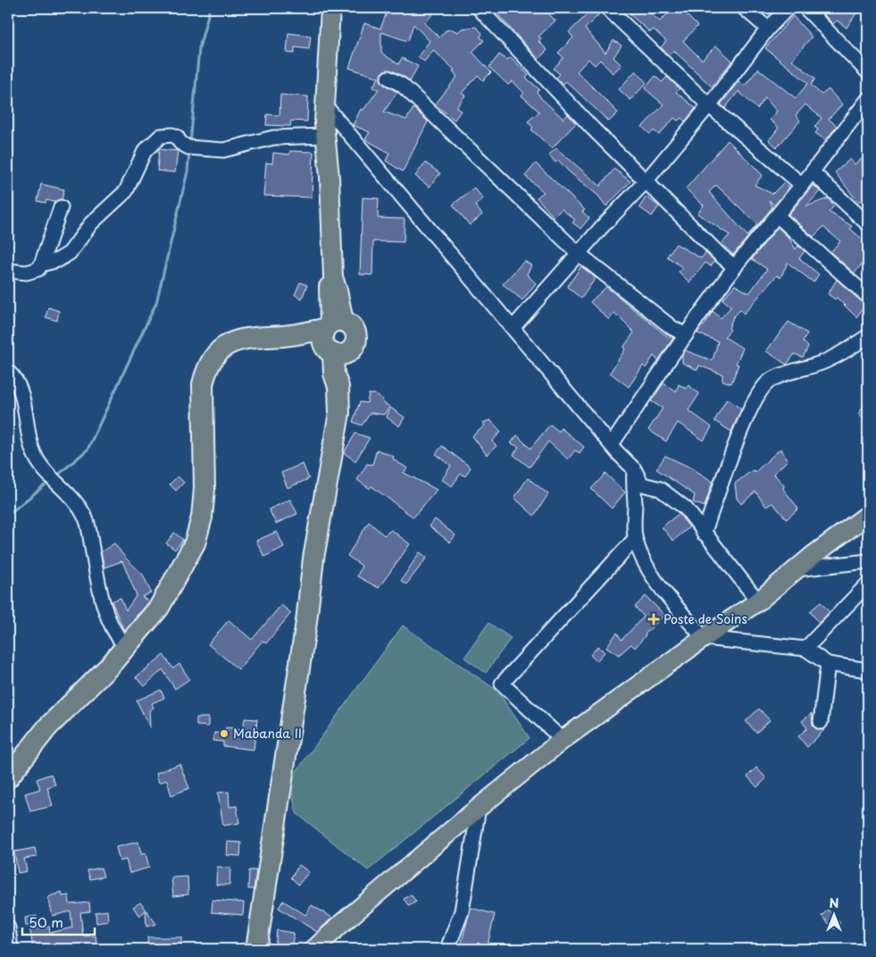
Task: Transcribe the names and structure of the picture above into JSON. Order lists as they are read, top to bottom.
{
  "places": {
    "health": ["Poste de Soins"],
    "other": ["Mabanda II"]
  },
  "scale_bar": "50 m",
  "north": "top"
}
